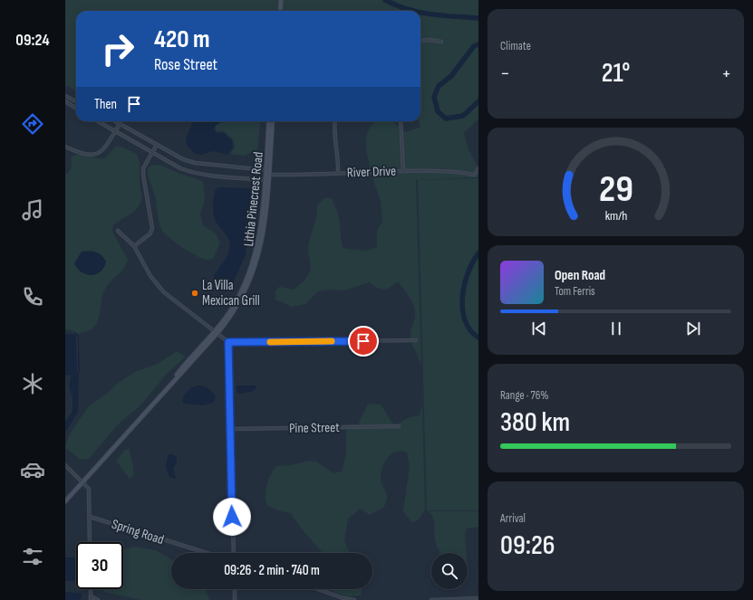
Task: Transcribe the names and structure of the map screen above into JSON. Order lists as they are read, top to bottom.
{
  "streets": {
    "main road": ["Lithia Pinecrest Road"],
    "street": ["River Drive", "Pine Street", "Spring Road"]
  },
  "crossings": [
    ["River Drive", "Lithia Pinecrest Road"]
  ],
  "places": ["La Villa Mexican Grill"],
  "page": {
    "tabs": "09:24",
    "tile": [
      "Climate",
      ["Range · 76%", "380 km"],
      ["Arrival", "09:26"]
    ],
    "turn": ["420 m", "Rose Street"],
    "heat": ["−", "21°", "+"],
    "then": "Then",
    "song": ["Open Road", "Tom Ferris"],
    "limit": "30",
    "trip": "09:26 · 2 min · 740 m",
    "gauge": ["29", "km/h"]
  }
}
